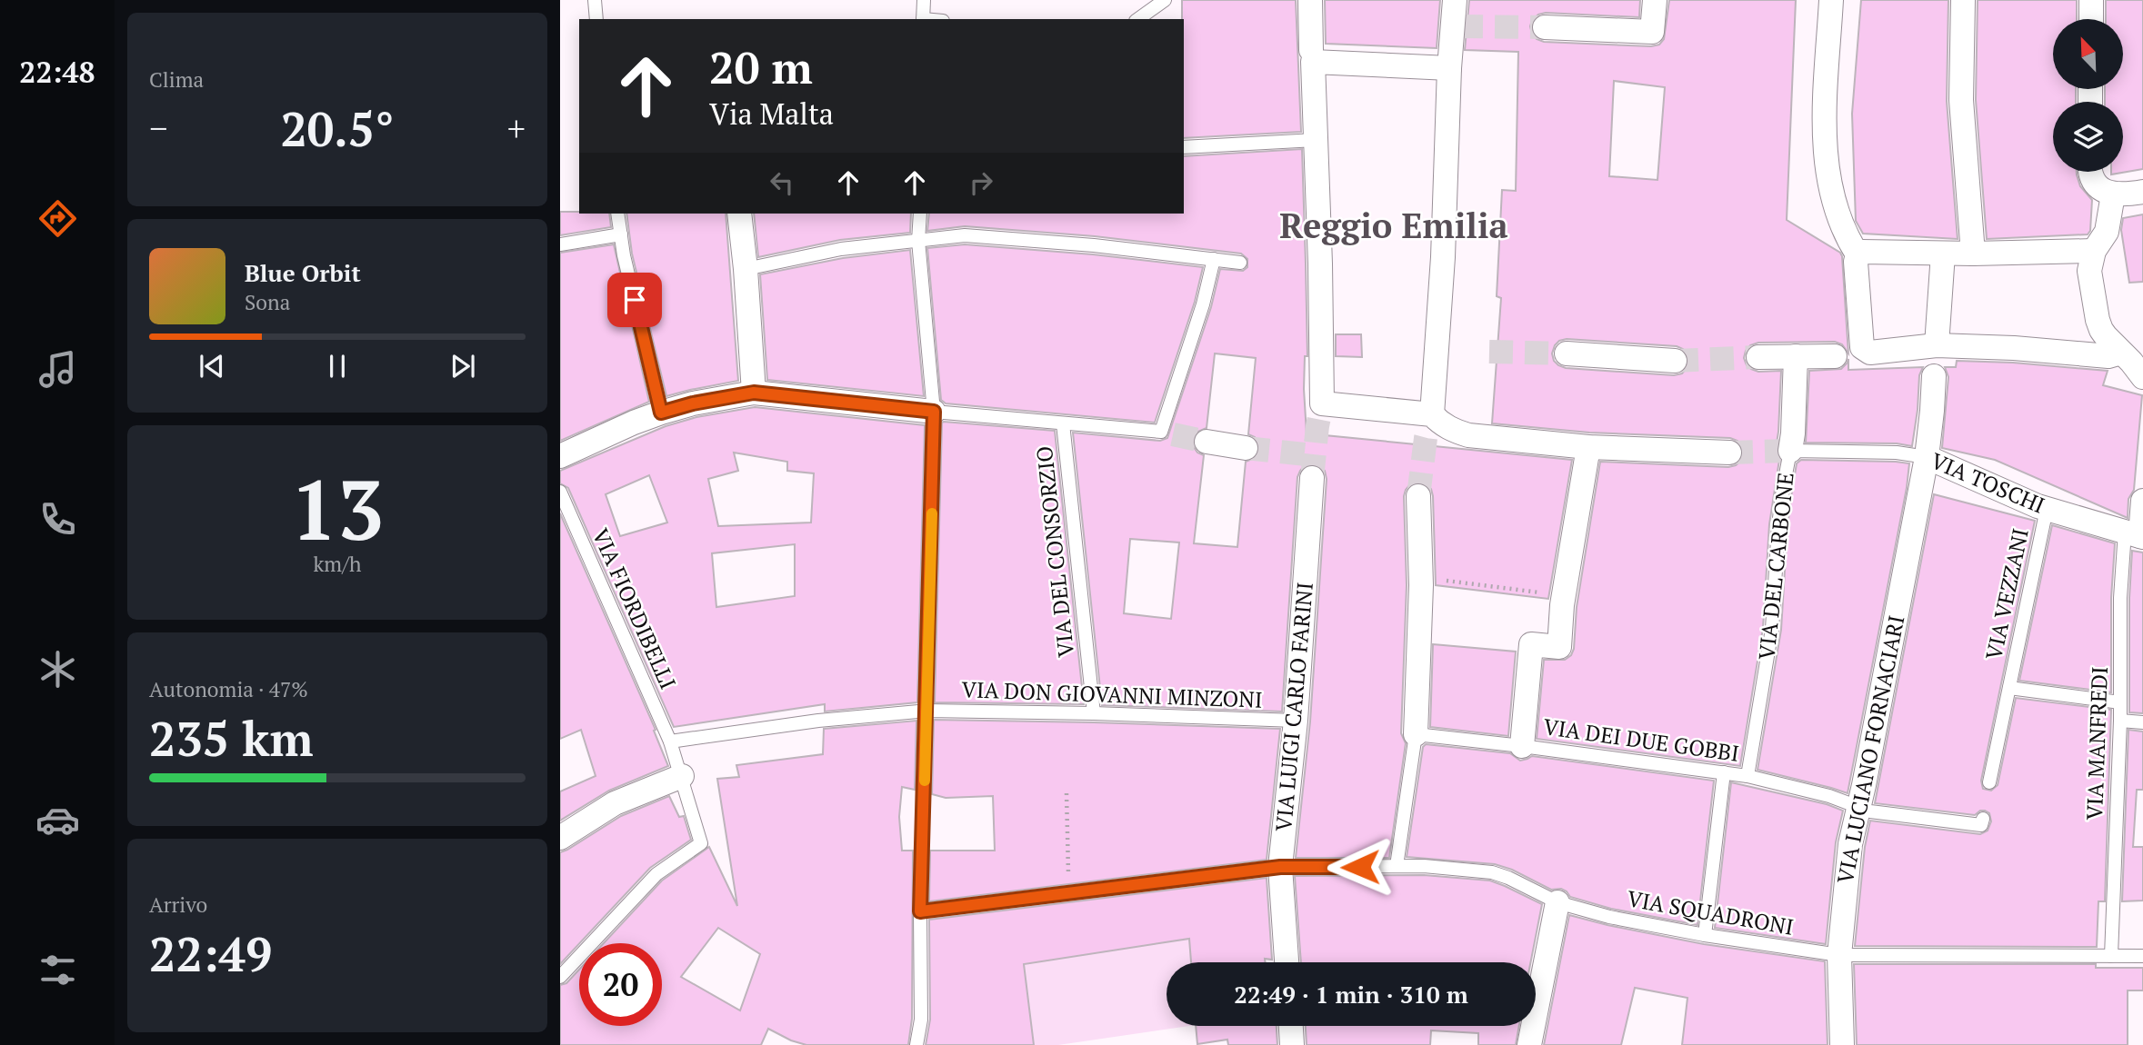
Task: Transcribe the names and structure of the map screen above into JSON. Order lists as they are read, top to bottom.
{
  "streets": {
    "street": [
      "VIA TOSCHI",
      "VIA DEL CARBONE",
      "VIA LUIGI CARLO FARINI",
      "VIA LUCIANO FORNACIARI"
    ],
    "lane": [
      "VIA DEL CONSORZIO",
      "VIA VEZZANI",
      "VIA FIORDIBELLI",
      "VIA DON GIOVANNI MINZONI",
      "VIA DEI DUE GOBBI",
      "VIA MANFREDI",
      "VIA SQUADRONI"
    ]
  },
  "crossings": [
    ["VIA TOSCHI", "VIA DEL CARBONE"],
    ["VIA TOSCHI", "VIA VEZZANI"],
    ["VIA TOSCHI", "VIA MANFREDI"],
    ["VIA TOSCHI", "VIA LUCIANO FORNACIARI"],
    ["VIA DEL CONSORZIO", "VIA DON GIOVANNI MINZONI"],
    ["VIA DEL CARBONE", "VIA DEI DUE GOBBI"],
    ["VIA VEZZANI", "VIA MANFREDI"],
    ["VIA FIORDIBELLI", "VIA DON GIOVANNI MINZONI"],
    ["VIA DON GIOVANNI MINZONI", "VIA LUIGI CARLO FARINI"],
    ["VIA LUIGI CARLO FARINI", "VIA SQUADRONI"],
    ["VIA DEI DUE GOBBI", "VIA LUCIANO FORNACIARI"],
    ["VIA MANFREDI", "VIA SQUADRONI"],
    ["VIA LUCIANO FORNACIARI", "VIA SQUADRONI"]
  ],
  "districts": ["Reggio Emilia"],
  "north": "top left",
  "page": {
    "tabs": "22:48",
    "tile": [
      "Clima",
      ["13", "km/h"],
      ["Autonomia · 47%", "235 km"],
      ["Arrivo", "22:49"]
    ],
    "turn": ["20 m", "Via Malta"],
    "heat": ["−", "20.5°", "+"],
    "song": ["Blue Orbit", "Sona"],
    "limit": "20",
    "trip": "22:49 · 1 min · 310 m"
  }
}
